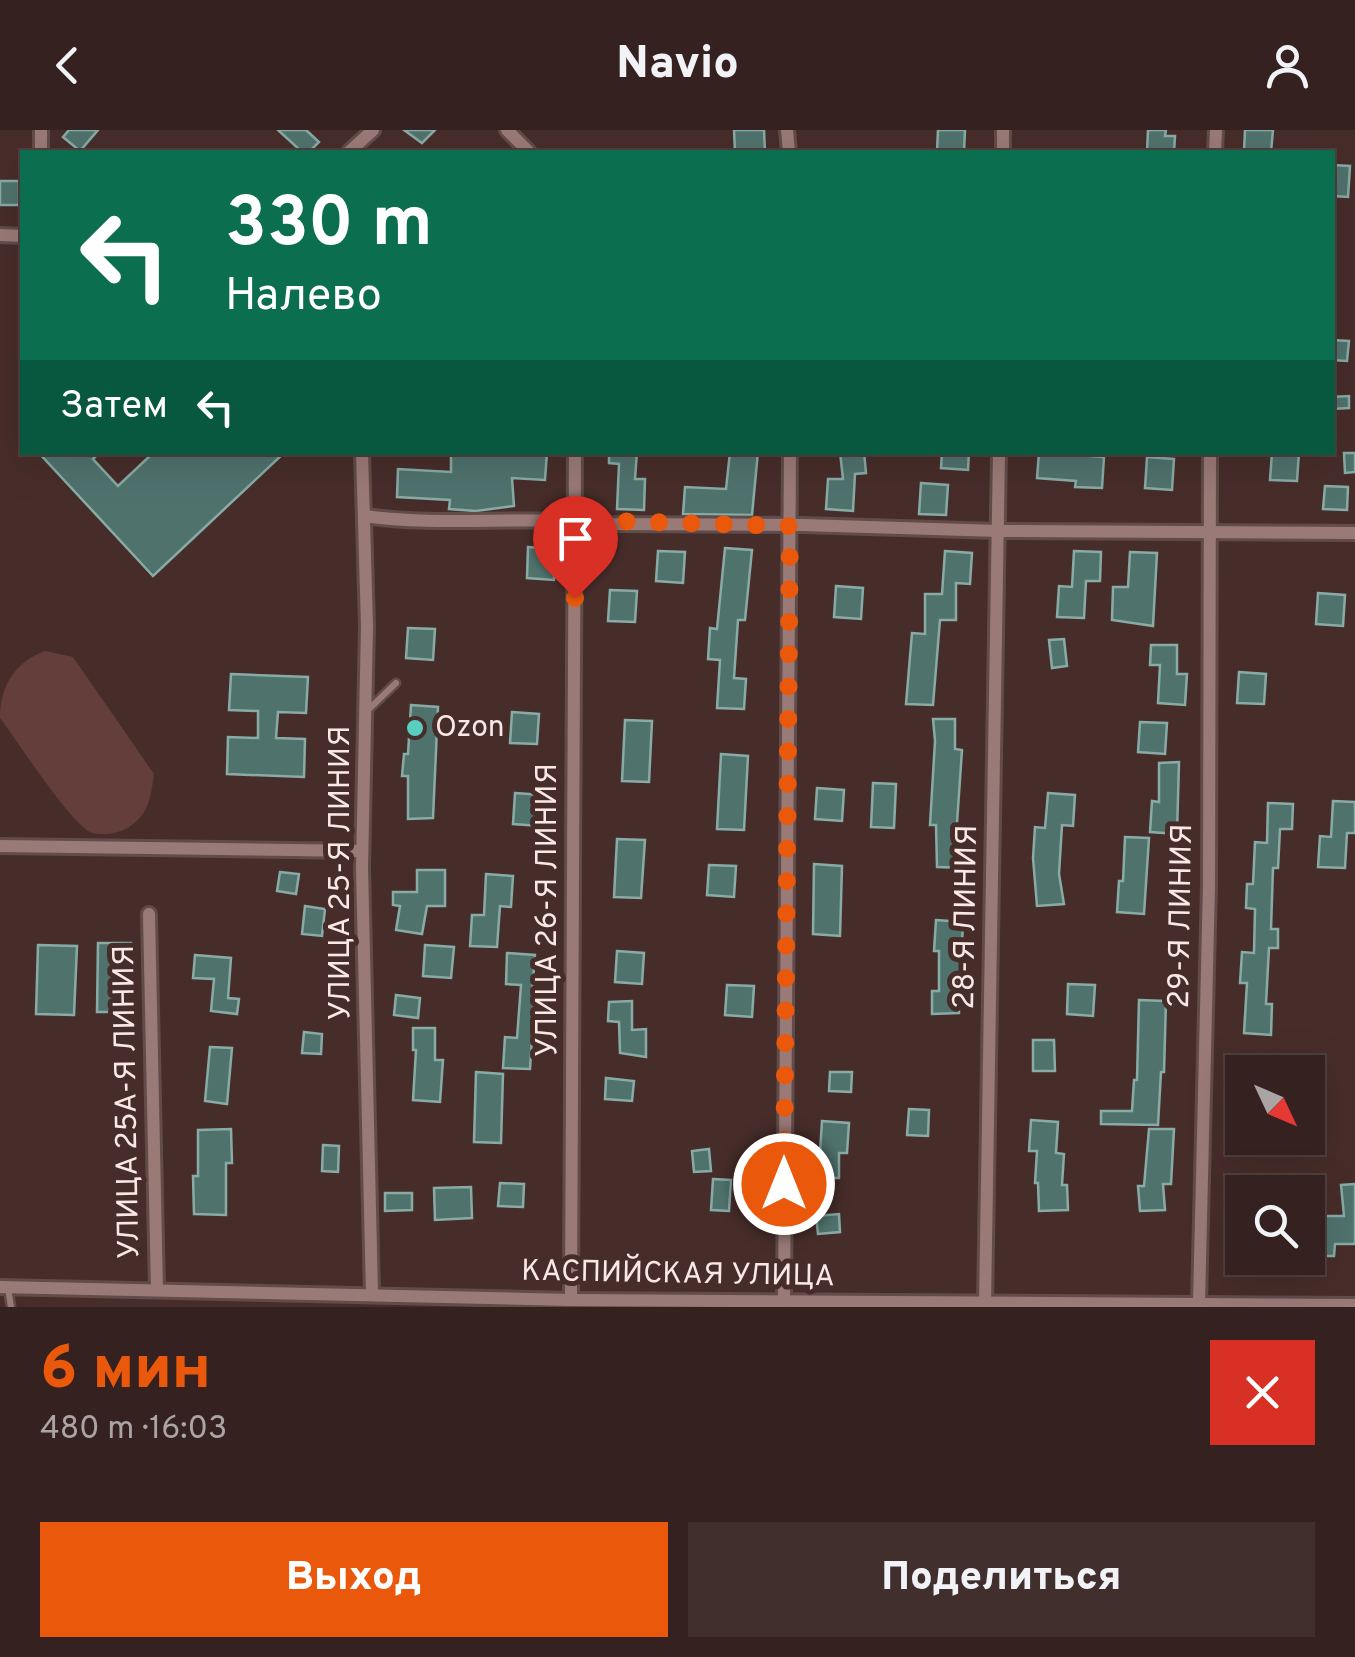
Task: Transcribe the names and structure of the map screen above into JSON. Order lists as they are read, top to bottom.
{
  "streets": {
    "street": [
      "УЛИЦА 25-Я ЛИНИЯ",
      "УЛИЦА 26-Я ЛИНИЯ",
      "29-Я ЛИНИЯ",
      "28-Я ЛИНИЯ",
      "УЛИЦА 25А-Я ЛИНИЯ",
      "КАСПИЙСКАЯ УЛИЦА"
    ]
  },
  "crossings": [
    ["УЛИЦА 25-Я ЛИНИЯ", "КАСПИЙСКАЯ УЛИЦА"],
    ["УЛИЦА 26-Я ЛИНИЯ", "КАСПИЙСКАЯ УЛИЦА"],
    ["29-Я ЛИНИЯ", "КАСПИЙСКАЯ УЛИЦА"],
    ["28-Я ЛИНИЯ", "КАСПИЙСКАЯ УЛИЦА"],
    ["УЛИЦА 25А-Я ЛИНИЯ", "КАСПИЙСКАЯ УЛИЦА"]
  ],
  "places": ["Ozon"],
  "north": "bottom right",
  "page": {
    "header": "Navio",
    "turn": ["330 m", "Налево"],
    "then": "Затем",
    "heading": ["6 мин", "480 m · 16:03"],
    "buttons": ["Выход", "Поделиться"]
  }
}
